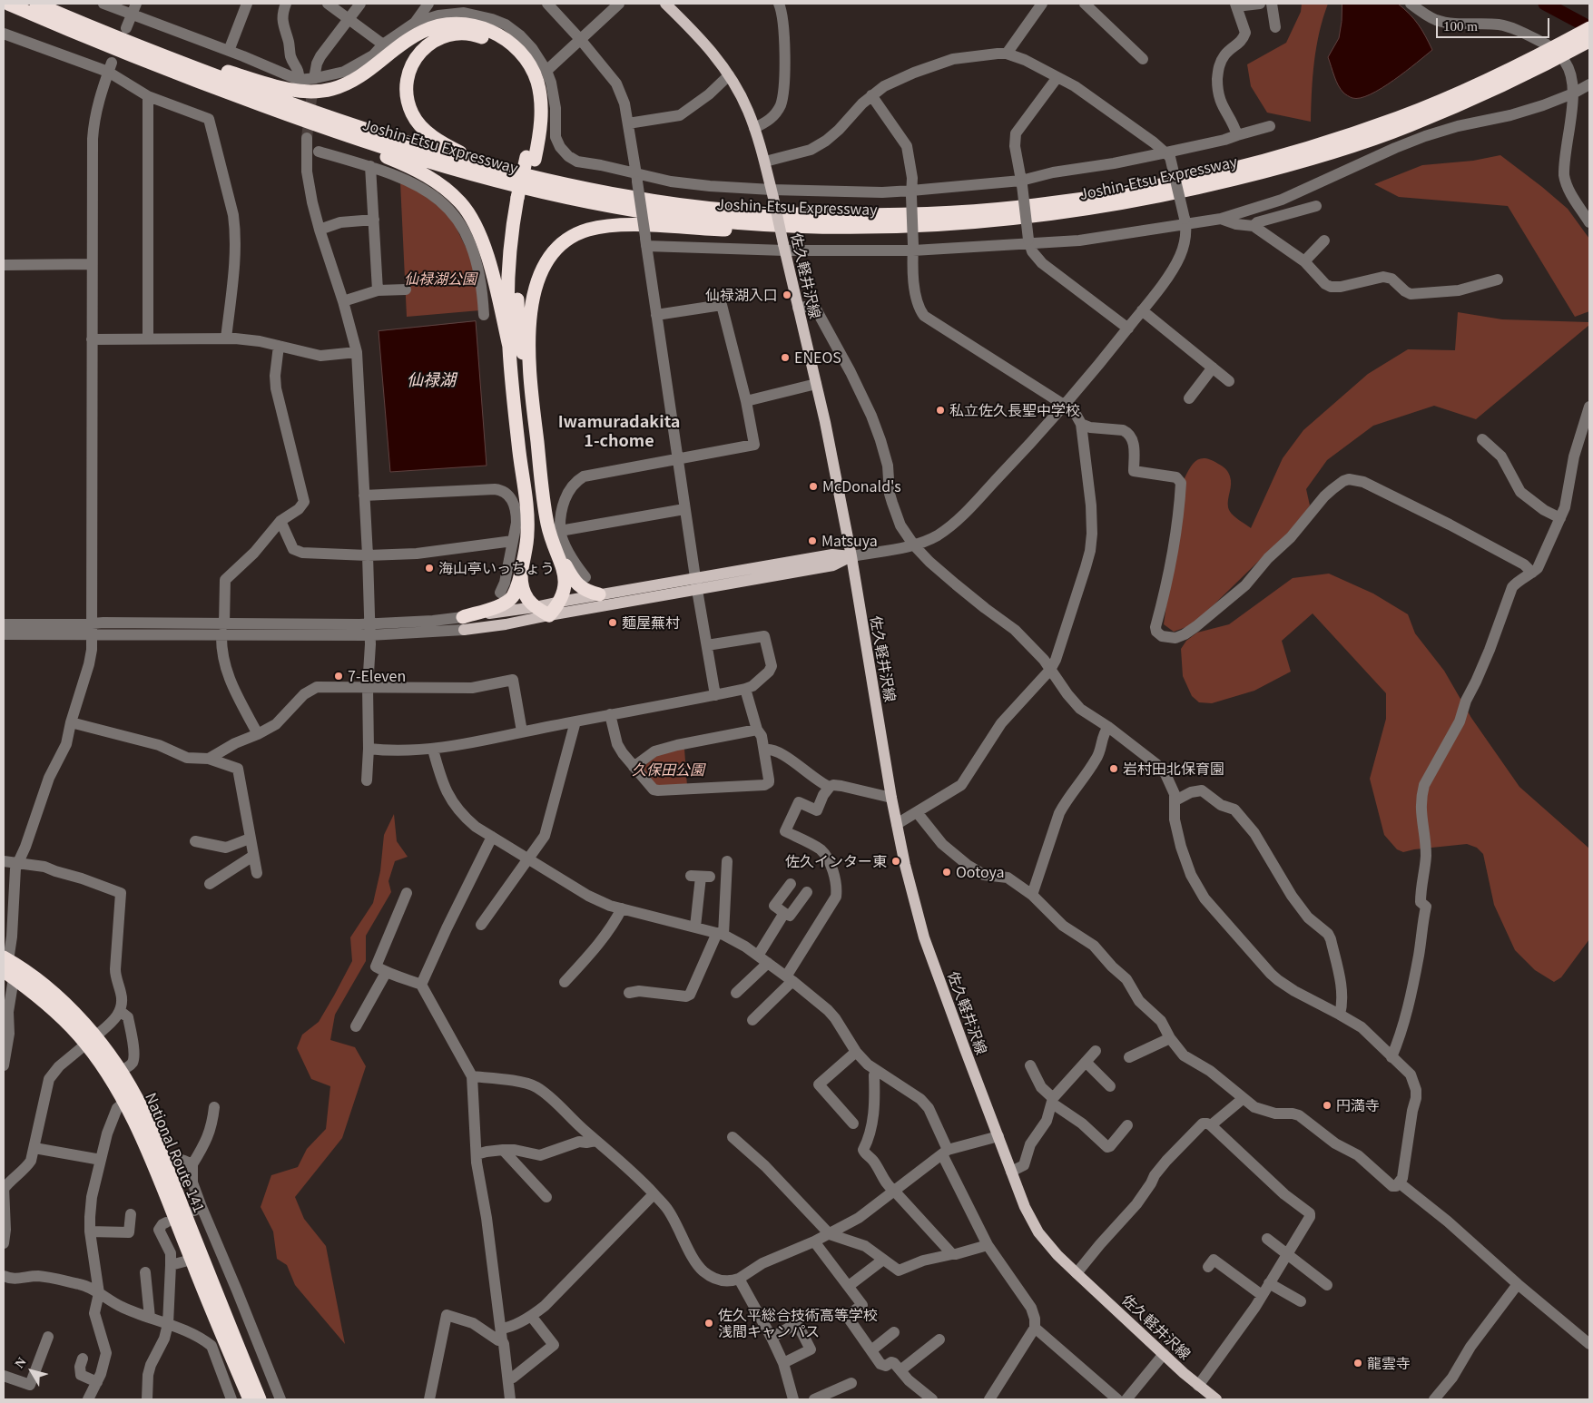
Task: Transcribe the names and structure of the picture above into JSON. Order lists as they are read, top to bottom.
{
  "streets": {
    "highway": ["Joshin-Etsu Expressway", "National Route 141"],
    "main road": ["佐久軽井沢線"]
  },
  "districts": ["Iwamuradakita 1-chome"],
  "water": ["仙禄湖"],
  "parks": ["仙禄湖公園", "久保田公園"],
  "places": [
    "仙禄湖入口",
    "ENEOS",
    "私立佐久長聖中学校",
    "McDonald's",
    "Matsuya",
    "海山亭いっちょう",
    "麺屋蕪村",
    "7-Eleven",
    "岩村田北保育園",
    "佐久インター東",
    "Ootoya",
    "円満寺",
    "佐久平総合技術高等学校 浅間キャンパス",
    "龍雲寺"
  ],
  "scale_bar": "100 m",
  "north": "top left"
}
